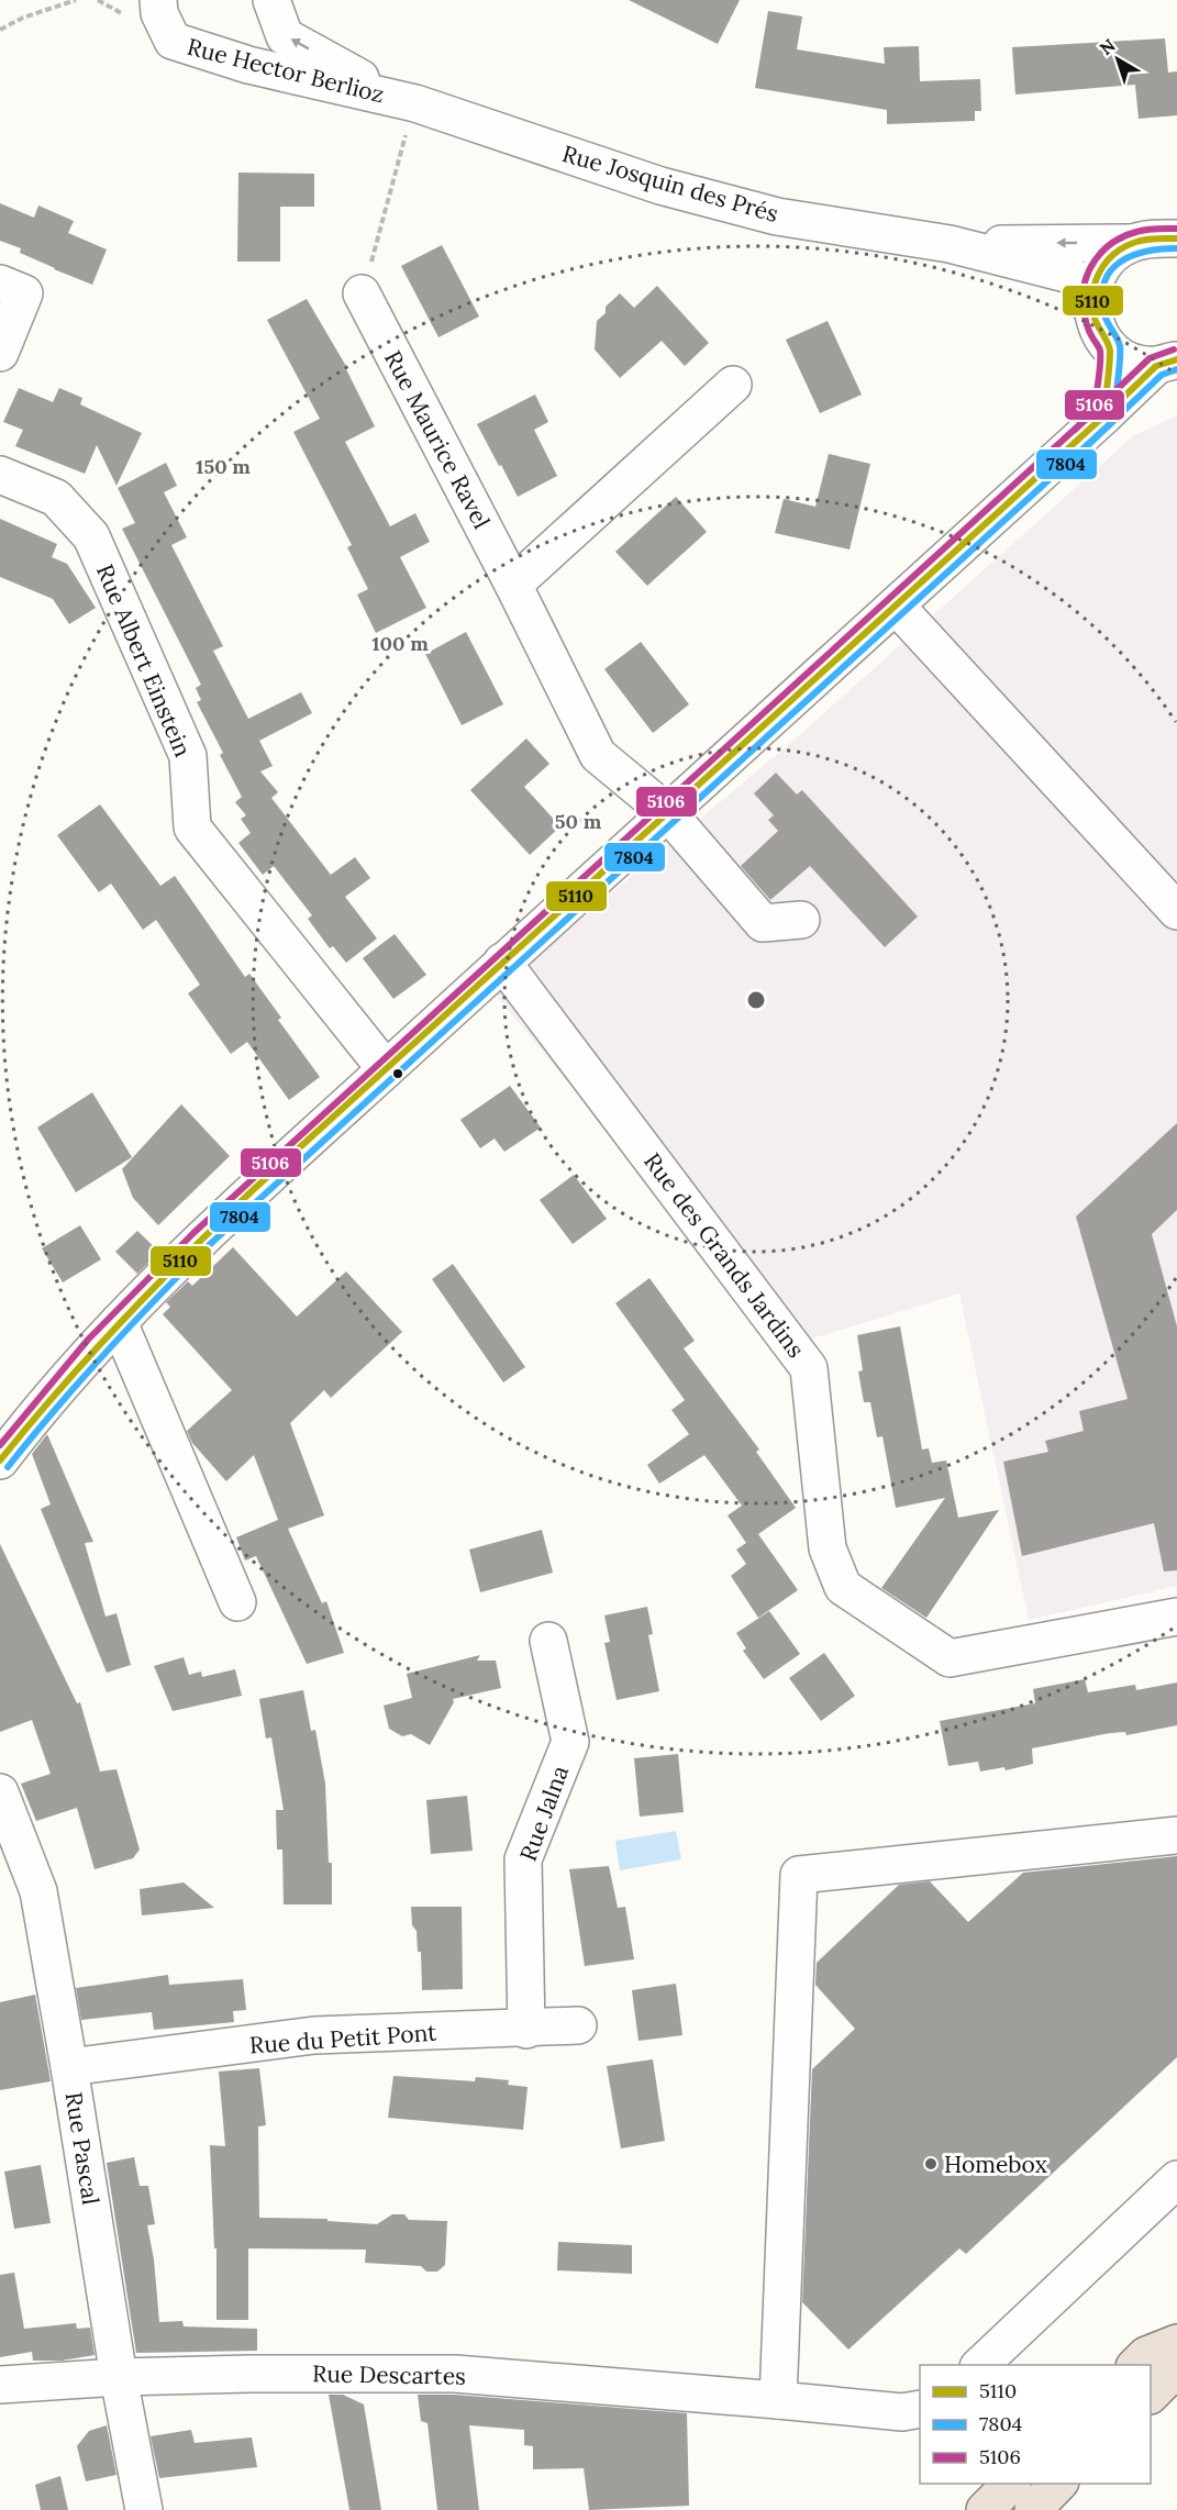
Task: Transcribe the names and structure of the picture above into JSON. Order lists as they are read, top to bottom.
{
  "streets": {
    "street": [
      "Rue Hector Berlioz",
      "Rue Josquin des Prés",
      "Rue Maurice Ravel",
      "Rue Albert Einstein",
      "Rue des Grands Jardins",
      "Rue Jalna",
      "Rue du Petit Pont",
      "Rue Pascal",
      "Rue Descartes"
    ]
  },
  "crossings": [
    ["Rue Hector Berlioz", "Rue Josquin des Prés"],
    ["Rue Jalna", "Rue du Petit Pont"],
    ["Rue du Petit Pont", "Rue Pascal"],
    ["Rue Pascal", "Rue Descartes"]
  ],
  "places": ["Homebox"],
  "lines": ["transit line 5106", "transit line 5110", "transit line 7804"],
  "legend": ["5110", "7804", "5106"],
  "north": "top left",
  "rings": ["150 m", "100 m", "50 m"]
}
